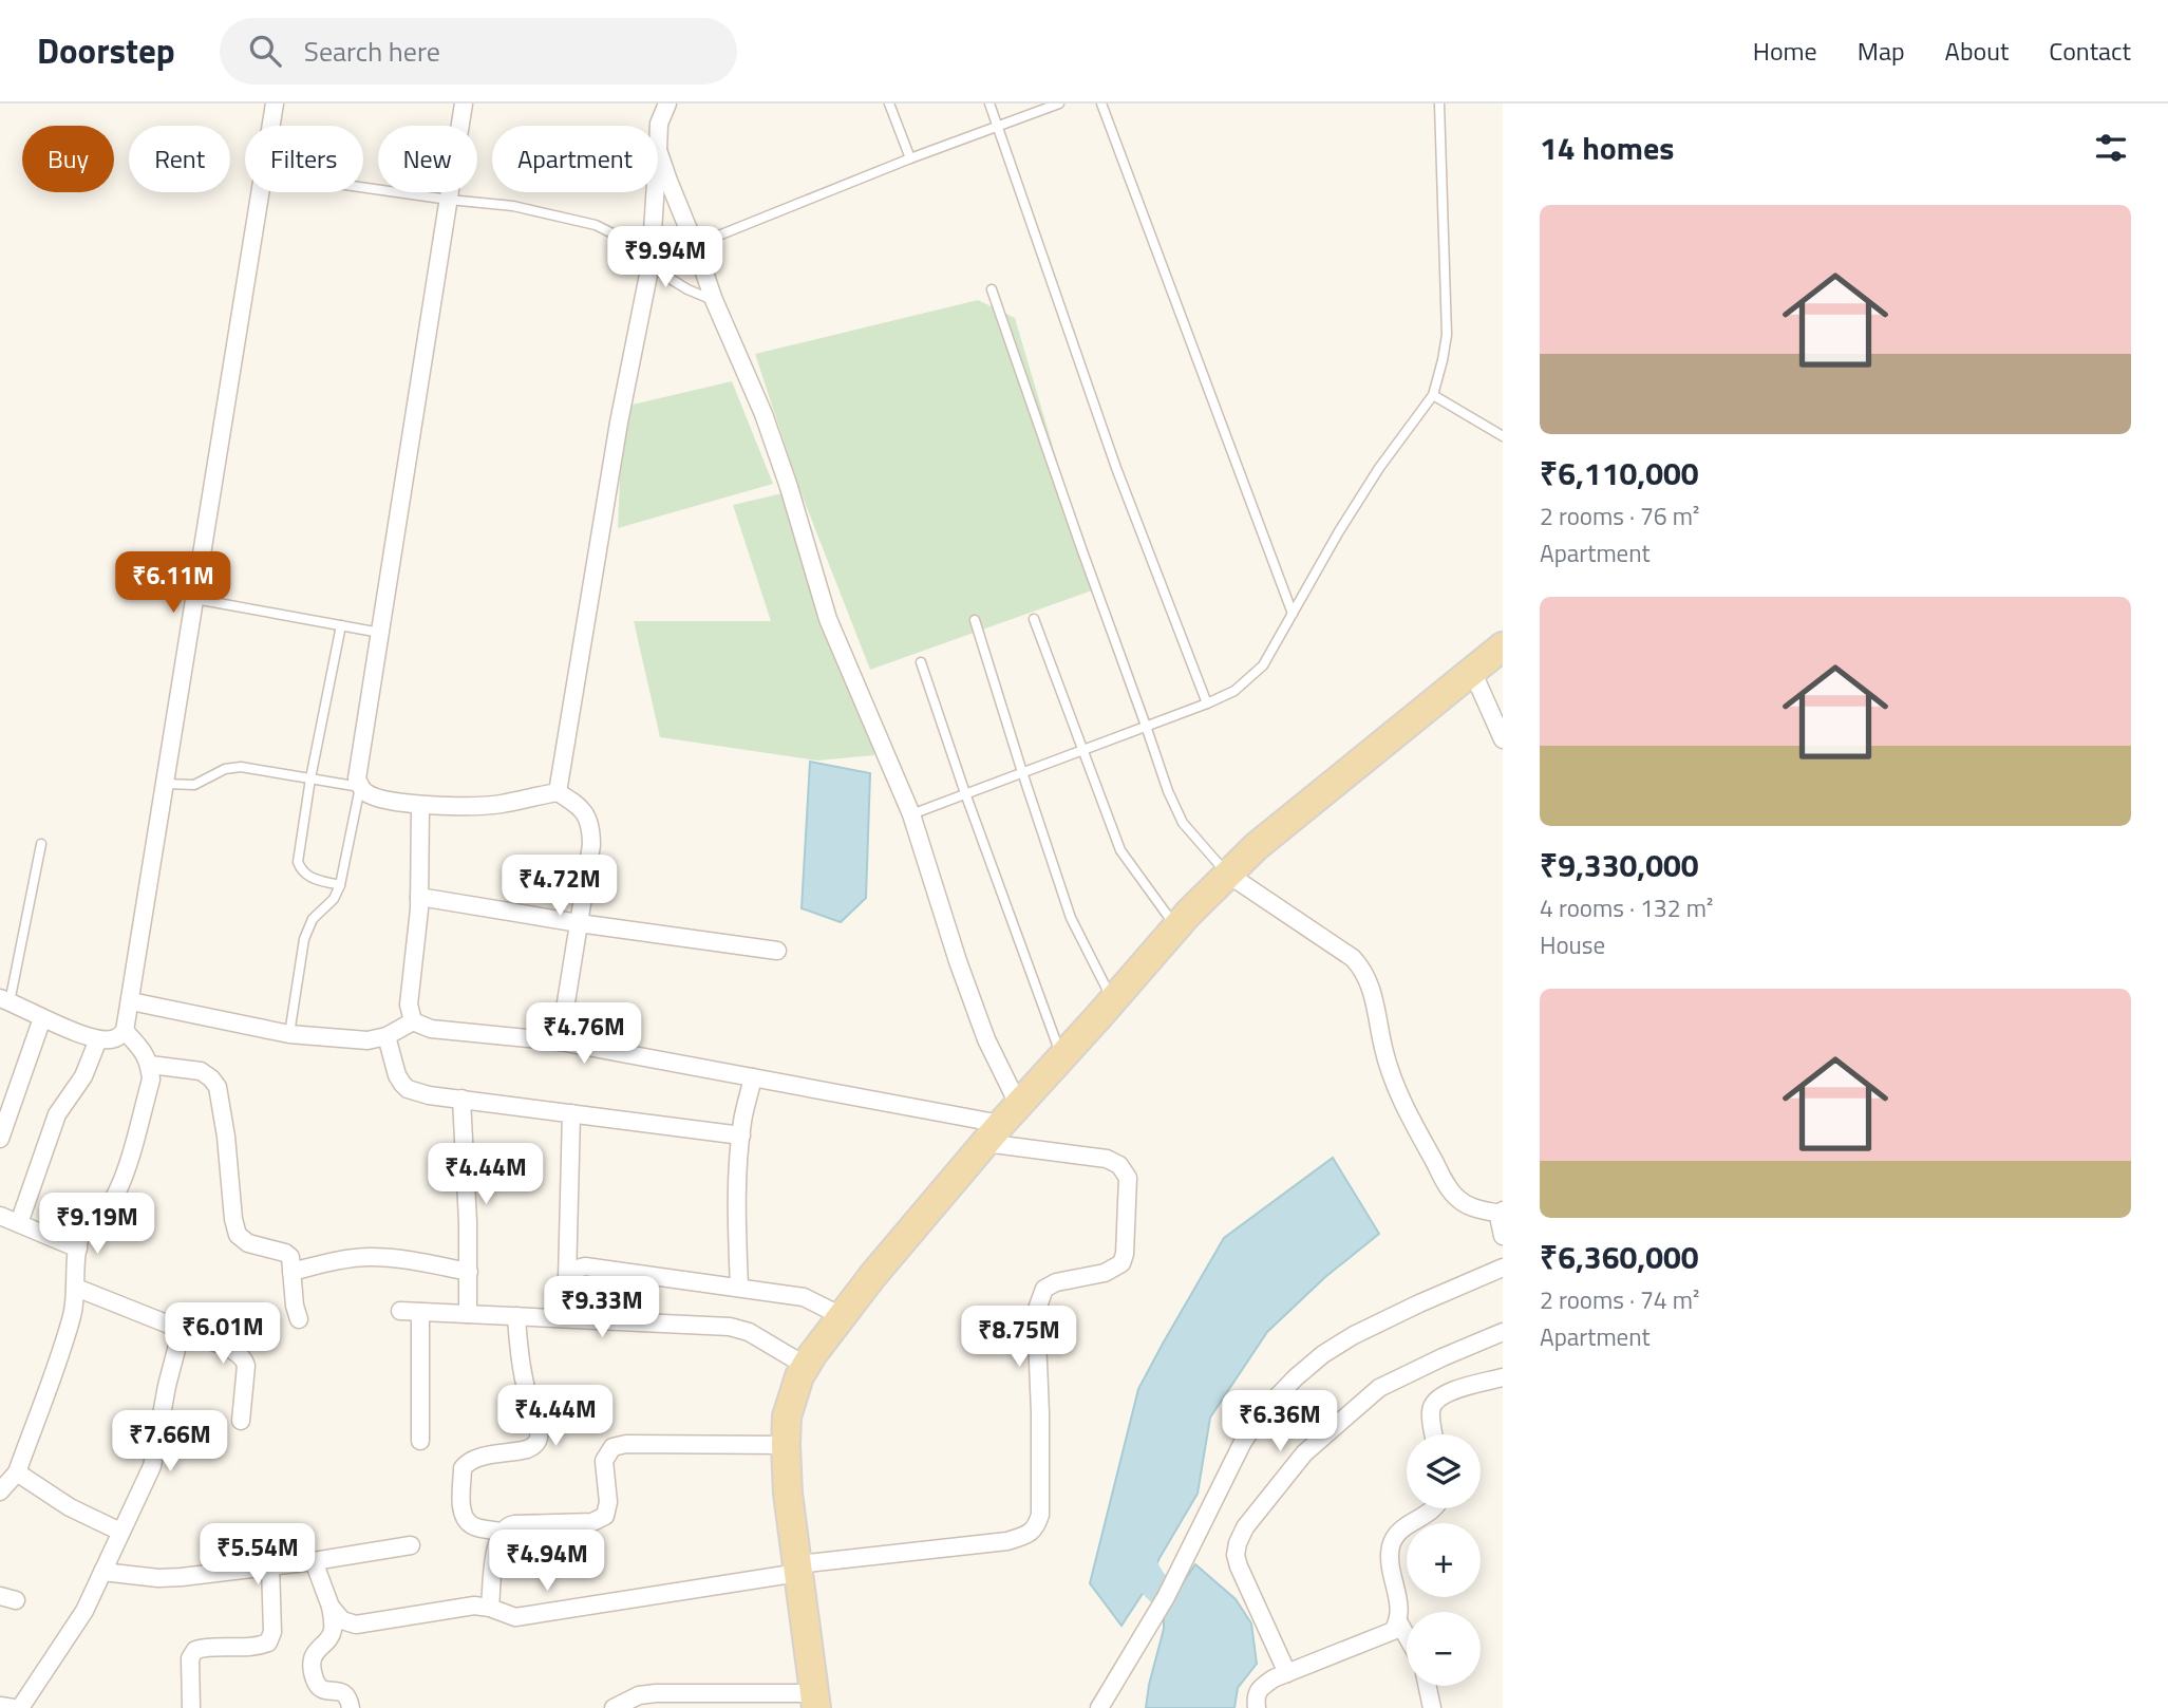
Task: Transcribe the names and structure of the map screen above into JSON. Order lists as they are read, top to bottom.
{
  "page": {
    "header": "Doorstep",
    "search": "Search here",
    "nav": [
      "Home",
      "Map",
      "About",
      "Contact"
    ],
    "heading": "14 homes",
    "chip": [
      "Buy",
      "Rent",
      "Filters",
      "New",
      "Apartment"
    ],
    "list": [
      {
        "name": "₹6,110,000",
        "note": "2 rooms · 76 m² · Apartment"
      },
      {
        "name": "₹9,330,000",
        "note": "4 rooms · 132 m² · House"
      },
      {
        "name": "₹6,360,000",
        "note": "2 rooms · 74 m² · Apartment"
      }
    ],
    "price": [
      "₹9.94M",
      "₹6.11M",
      "₹4.72M",
      "₹4.76M",
      "₹4.44M",
      "₹9.19M",
      "₹9.33M",
      "₹6.01M",
      "₹8.75M",
      "₹4.44M",
      "₹6.36M",
      "₹7.66M",
      "₹5.54M",
      "₹4.94M"
    ],
    "map_buttons": ["+", "−"]
  }
}
